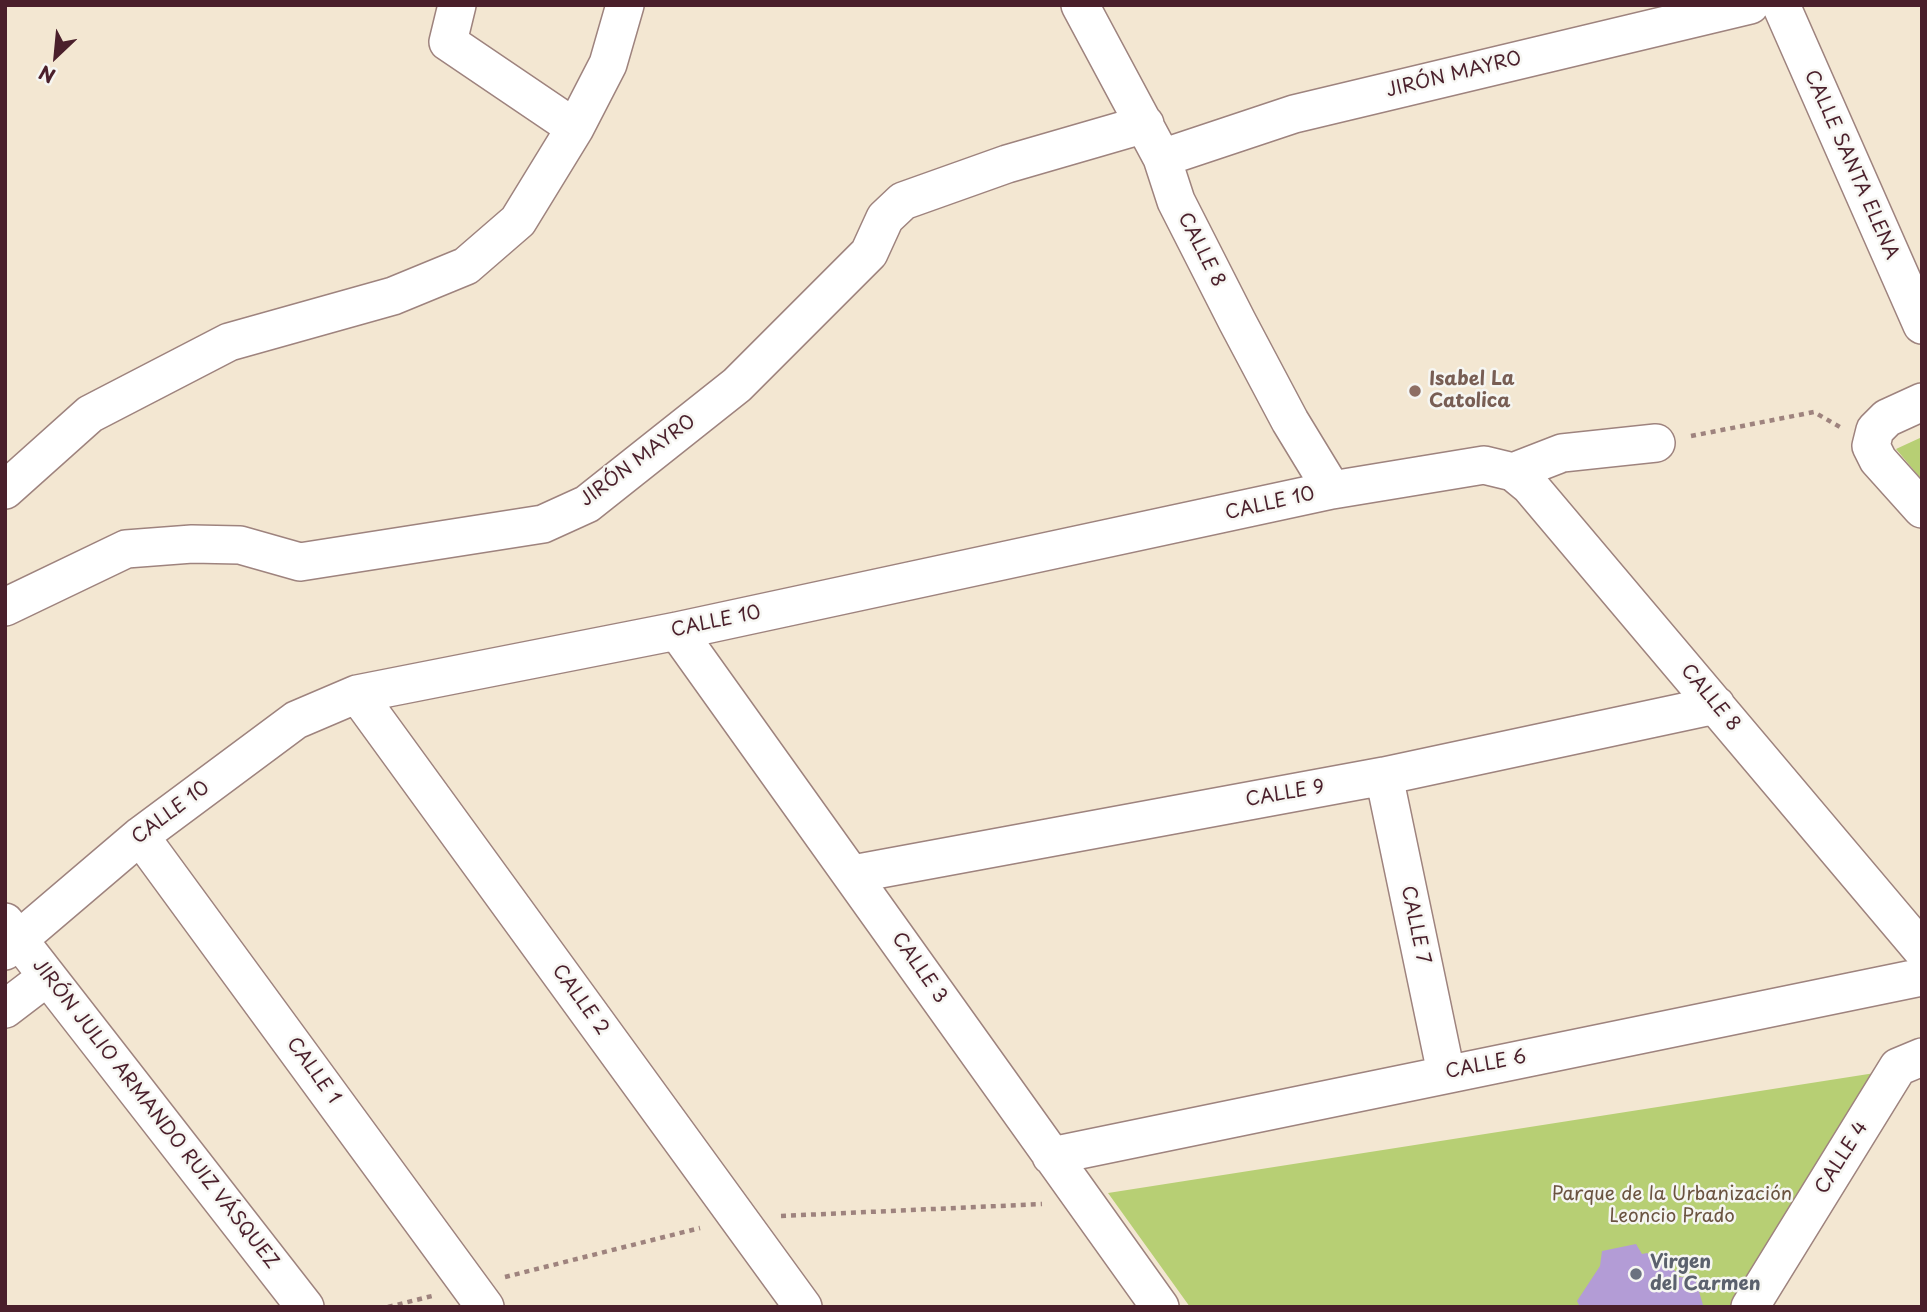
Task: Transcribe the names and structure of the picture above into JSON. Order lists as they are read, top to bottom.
{
  "streets": {
    "street": [
      "JIRÓN MAYRO",
      "CALLE SANTA ELENA",
      "CALLE 8",
      "CALLE 10",
      "CALLE 9",
      "CALLE 7",
      "CALLE 3",
      "CALLE 2",
      "CALLE 6",
      "CALLE 1",
      "JIRÓN JULIO ARMANDO RUIZ VÁSQUEZ",
      "CALLE 4"
    ]
  },
  "crossings": [
    ["JIRÓN MAYRO", "CALLE 8"],
    ["CALLE 8", "CALLE 10"],
    ["CALLE 8", "CALLE 9"],
    ["CALLE 10", "CALLE 3"],
    ["CALLE 10", "CALLE 2"],
    ["CALLE 10", "CALLE 1"],
    ["CALLE 10", "JIRÓN JULIO ARMANDO RUIZ VÁSQUEZ"],
    ["CALLE 9", "CALLE 7"],
    ["CALLE 9", "CALLE 3"],
    ["CALLE 7", "CALLE 6"],
    ["CALLE 3", "CALLE 6"]
  ],
  "parks": ["Parque de la Urbanización Leoncio Prado"],
  "places": ["Isabel La Catolica", "Virgen del Carmen"],
  "north": "bottom left"
}
